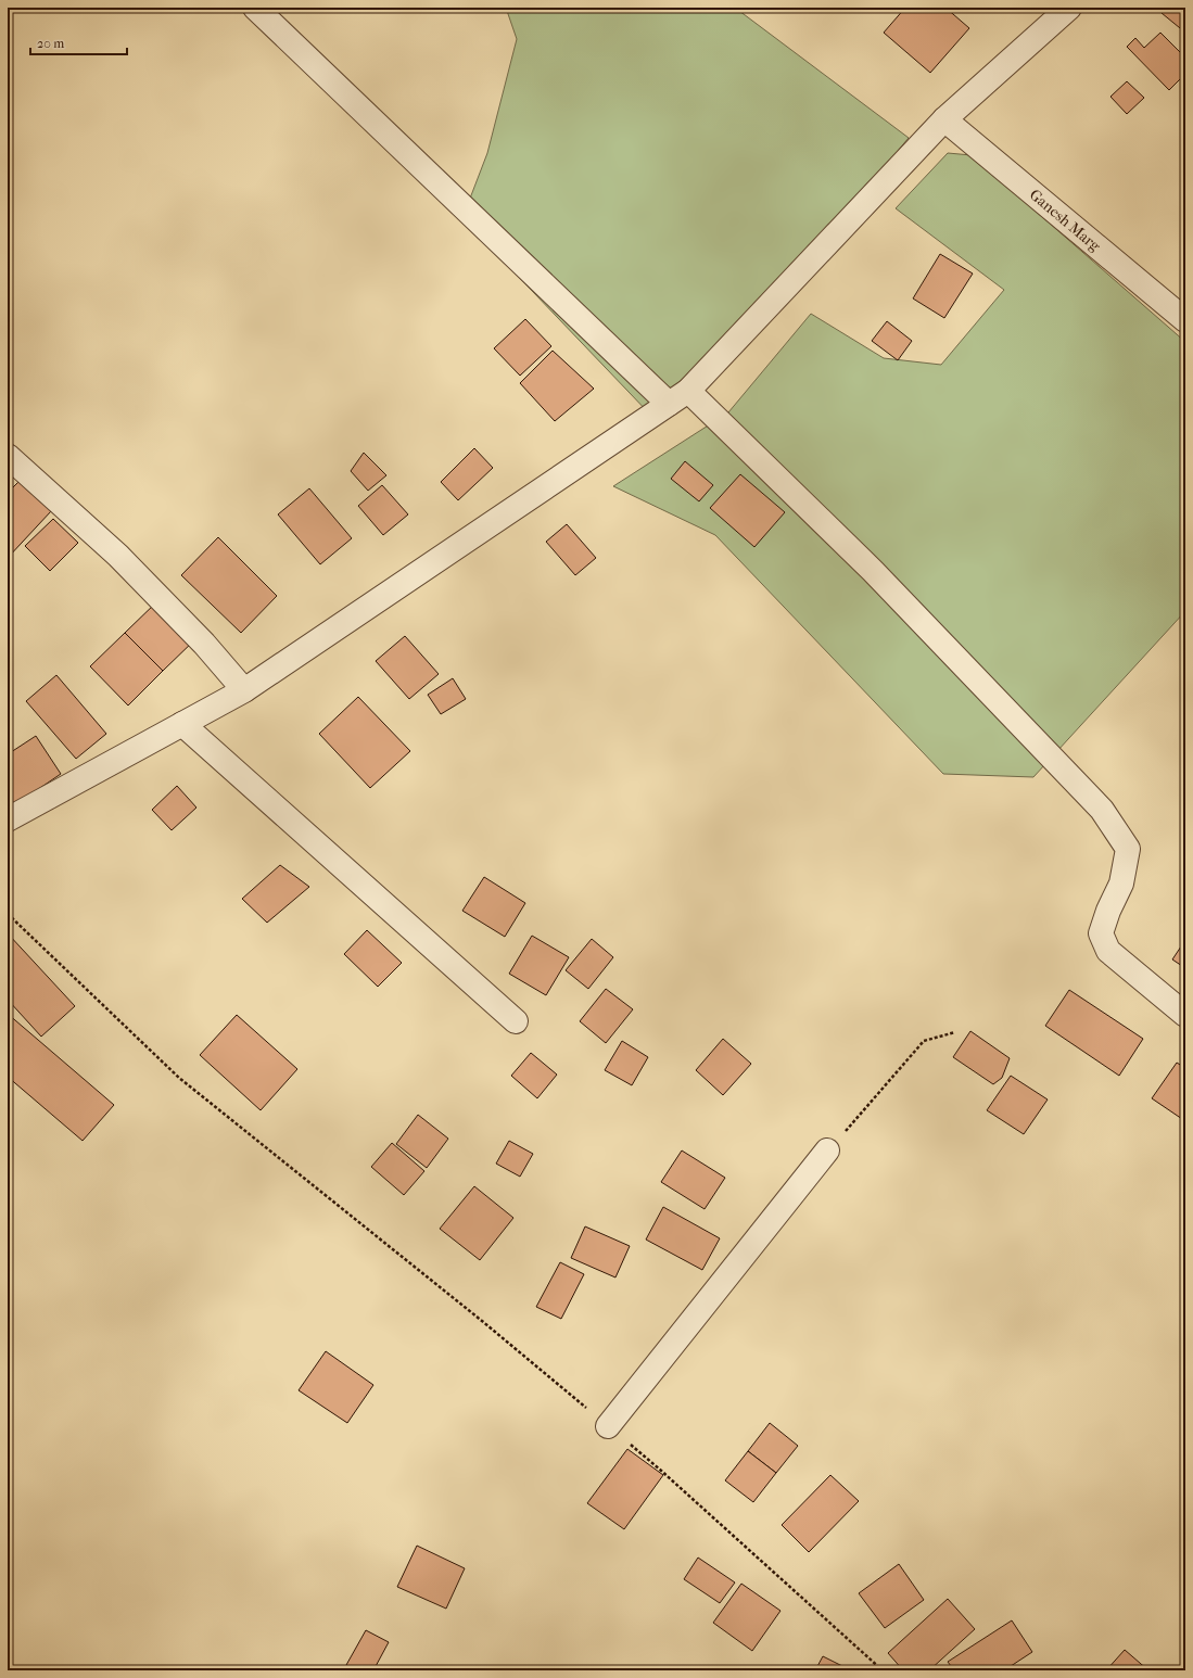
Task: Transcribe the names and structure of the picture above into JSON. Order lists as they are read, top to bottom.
{
  "streets": {
    "street": ["Ganesh Marg"]
  },
  "scale_bar": "20 m"
}
